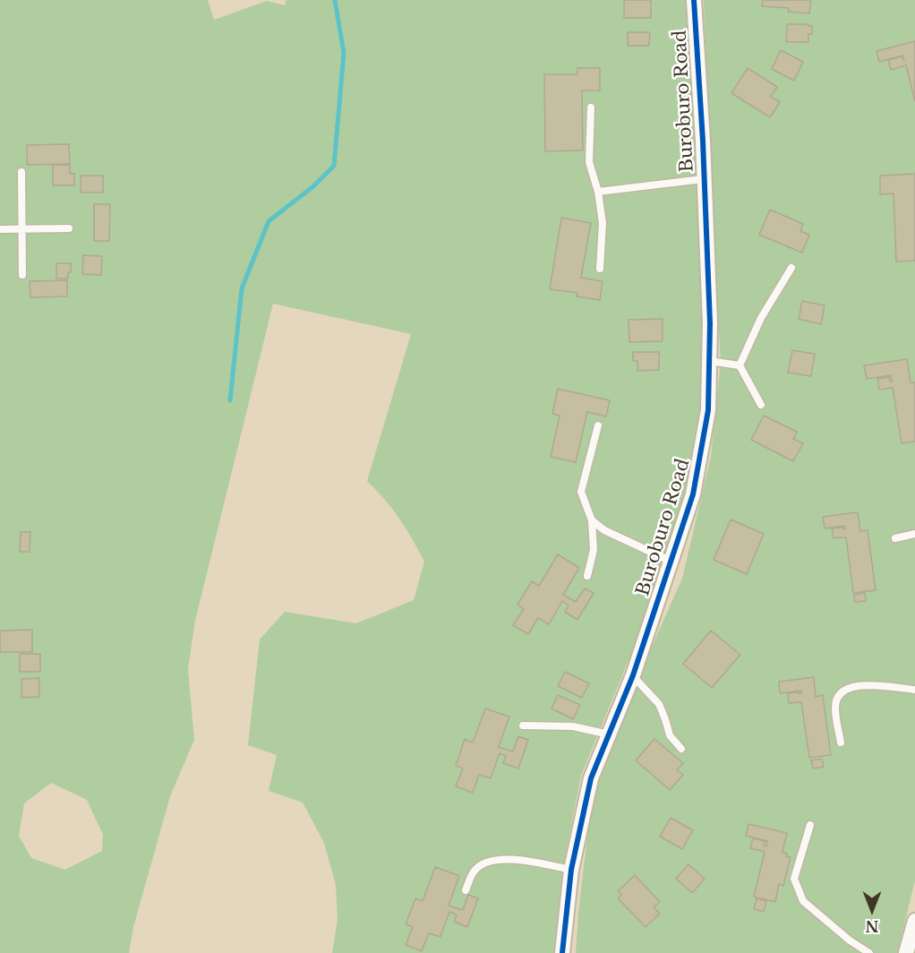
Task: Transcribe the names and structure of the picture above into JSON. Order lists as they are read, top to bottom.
{
  "streets": {
    "street": ["Buroburo Road"]
  },
  "north": "bottom"
}
